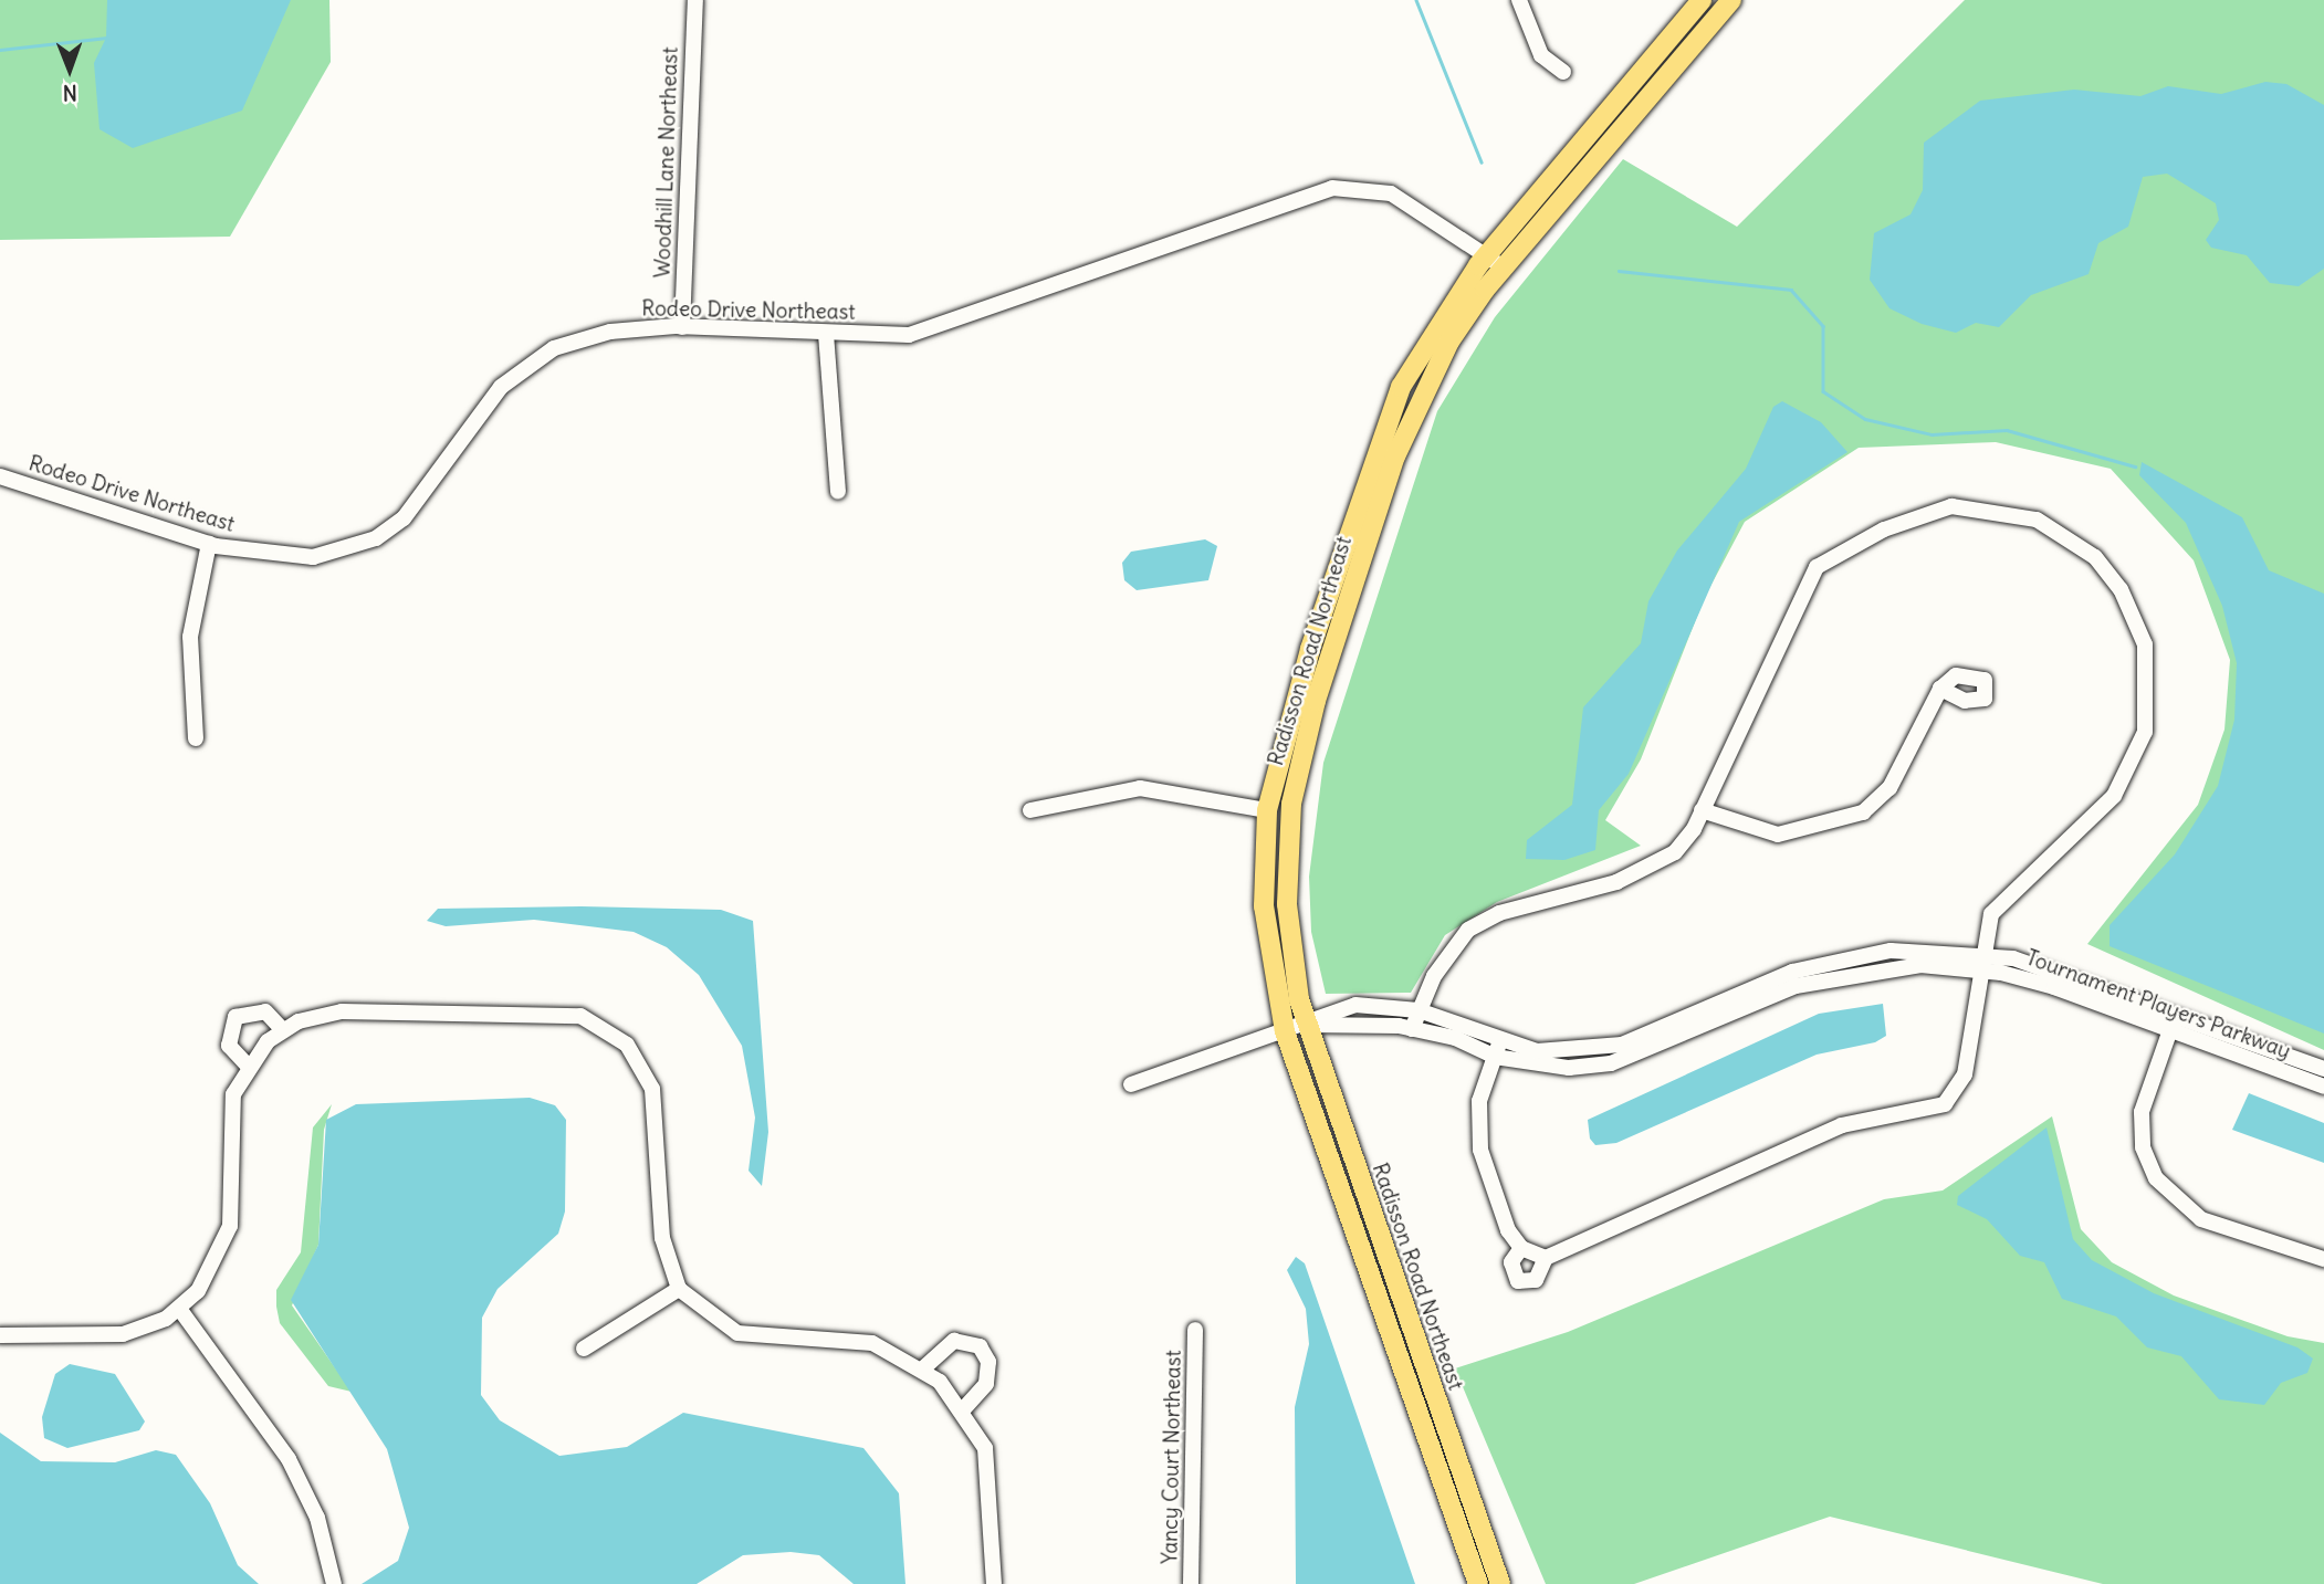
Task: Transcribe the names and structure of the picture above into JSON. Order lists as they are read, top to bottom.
{
  "streets": {
    "main road": ["Radisson Road Northeast"],
    "street": [
      "Woodhill Lane Northeast",
      "Rodeo Drive Northeast",
      "Tournament Players Parkway",
      "Yancy Court Northeast"
    ]
  },
  "crossings": [
    ["Woodhill Lane Northeast", "Rodeo Drive Northeast"],
    ["Rodeo Drive Northeast", "Radisson Road Northeast"],
    ["Radisson Road Northeast", "Tournament Players Parkway"]
  ],
  "north": "bottom"
}
